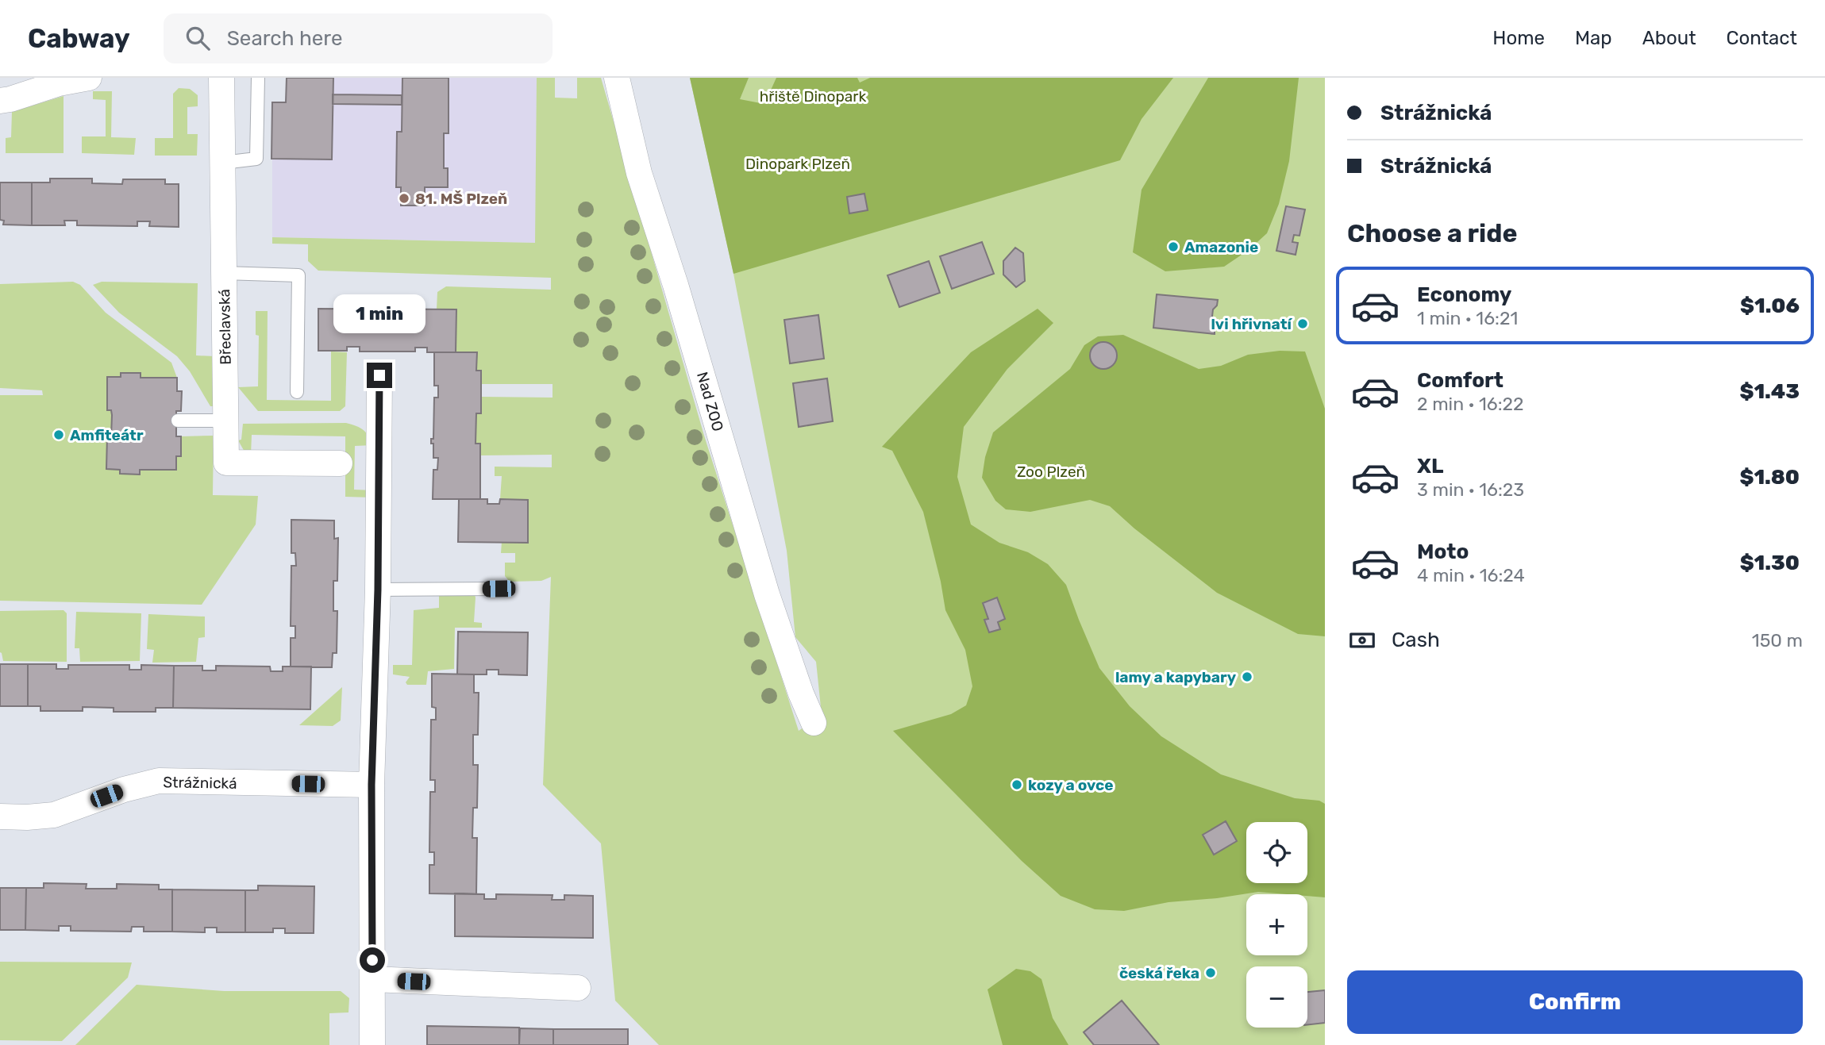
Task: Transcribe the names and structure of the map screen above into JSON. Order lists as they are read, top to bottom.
{
  "streets": {
    "street": ["Břeclavská", "Nad ZOO", "Strážnická"]
  },
  "parks": ["hřiště Dinopark", "Dinopark Plzeň", "Zoo Plzeň"],
  "places": [
    "81. MŠ Plzeň",
    "Amazonie",
    "lvi hřivnatí",
    "Amfiteátr",
    "lamy a kapybary",
    "kozy a ovce",
    "česká řeka"
  ],
  "page": {
    "header": "Cabway",
    "search": "Search here",
    "nav": [
      "Home",
      "Map",
      "About",
      "Contact"
    ],
    "banner": ["Strážnická", "Strážnická"],
    "heading": "Choose a ride",
    "list": [
      {
        "name": "Economy",
        "note": "1 min · 16:21",
        "value": "$1.06"
      },
      {
        "name": "Comfort",
        "note": "2 min · 16:22",
        "value": "$1.43"
      },
      {
        "name": "XL",
        "note": "3 min · 16:23",
        "value": "$1.80"
      },
      {
        "name": "Moto",
        "note": "4 min · 16:24",
        "value": "$1.30"
      }
    ],
    "bubble": "1 min",
    "pay": ["Cash", "150 m"],
    "map_buttons": ["+", "−"],
    "buttons": "Confirm"
  }
}
